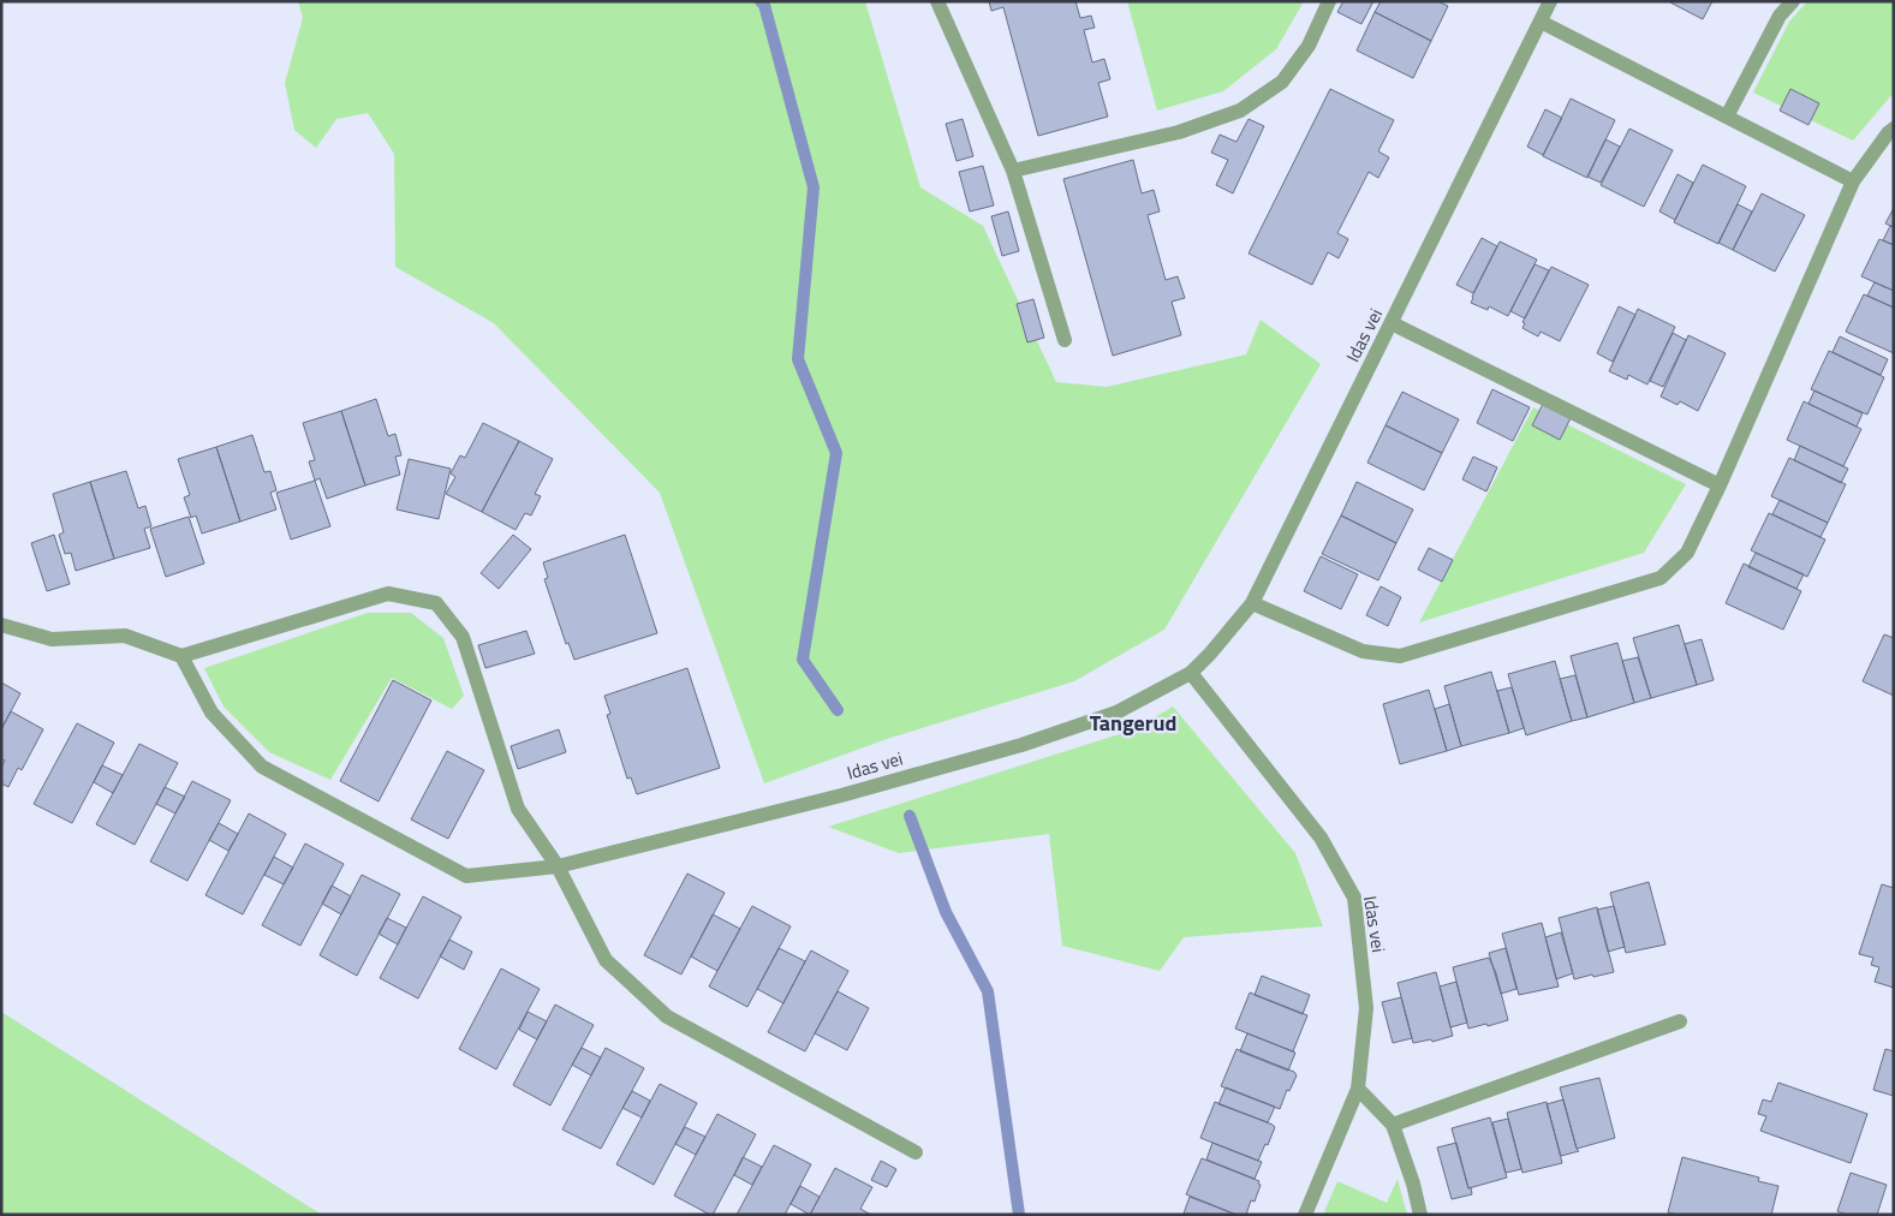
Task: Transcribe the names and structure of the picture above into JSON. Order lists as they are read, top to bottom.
{
  "streets": {
    "street": ["Idas vei"]
  },
  "districts": ["Tangerud"]
}
